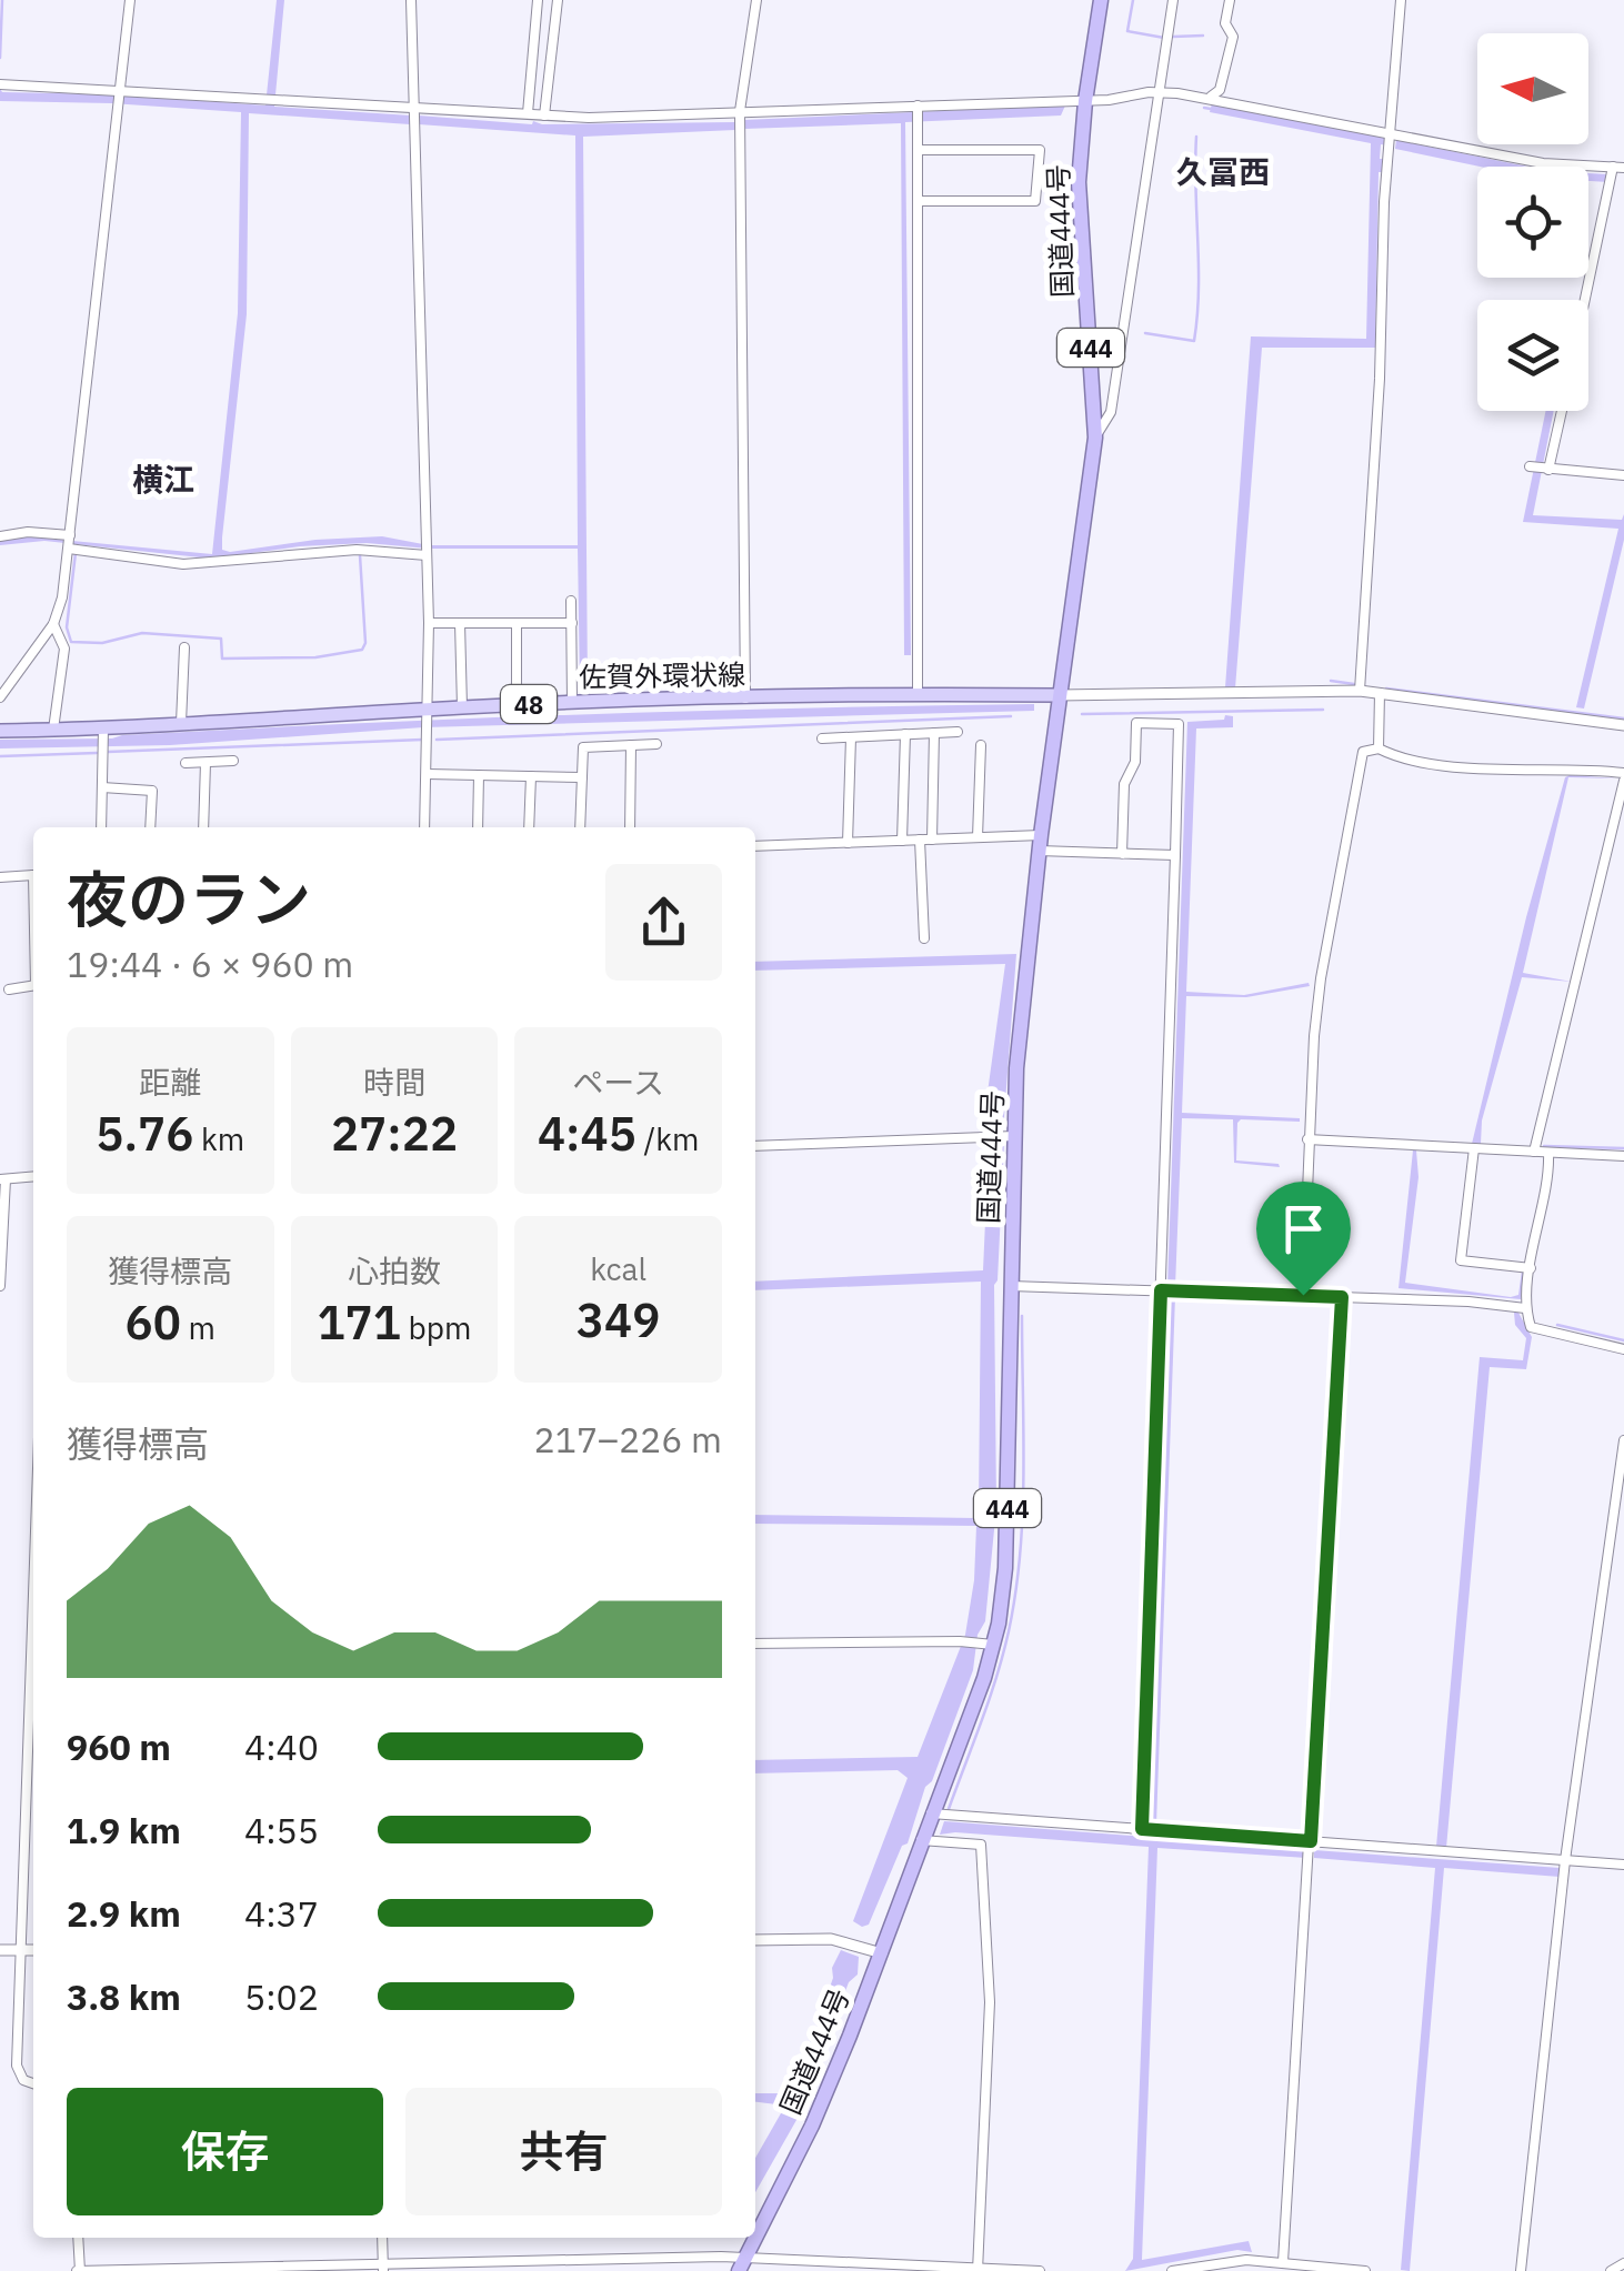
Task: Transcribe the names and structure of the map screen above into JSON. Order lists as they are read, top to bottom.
{
  "streets": {
    "highway": ["国道444号", "444"],
    "main road": ["佐賀外環状線", "48"]
  },
  "crossings": [
    ["国道444号", "佐賀外環状線"]
  ],
  "districts": ["久冨西", "横江"],
  "north": "left",
  "page": {
    "heading": ["夜のラン", "19:44 · 6 × 960 m"],
    "stats": [
      ["距離", "5.76 km"],
      ["時間", "27:22"],
      ["ペース", "4:45 /km"],
      ["獲得標高", "60 m"],
      ["心拍数", "171 bpm"],
      ["kcal", "349"]
    ],
    "chart": ["獲得標高", "217–226 m"],
    "list": [
      {
        "name": "960 m",
        "note": "4:40"
      },
      {
        "name": "1.9 km",
        "note": "4:55"
      },
      {
        "name": "2.9 km",
        "note": "4:37"
      },
      {
        "name": "3.8 km",
        "note": "5:02"
      }
    ],
    "buttons": ["保存", "共有"]
  }
}
